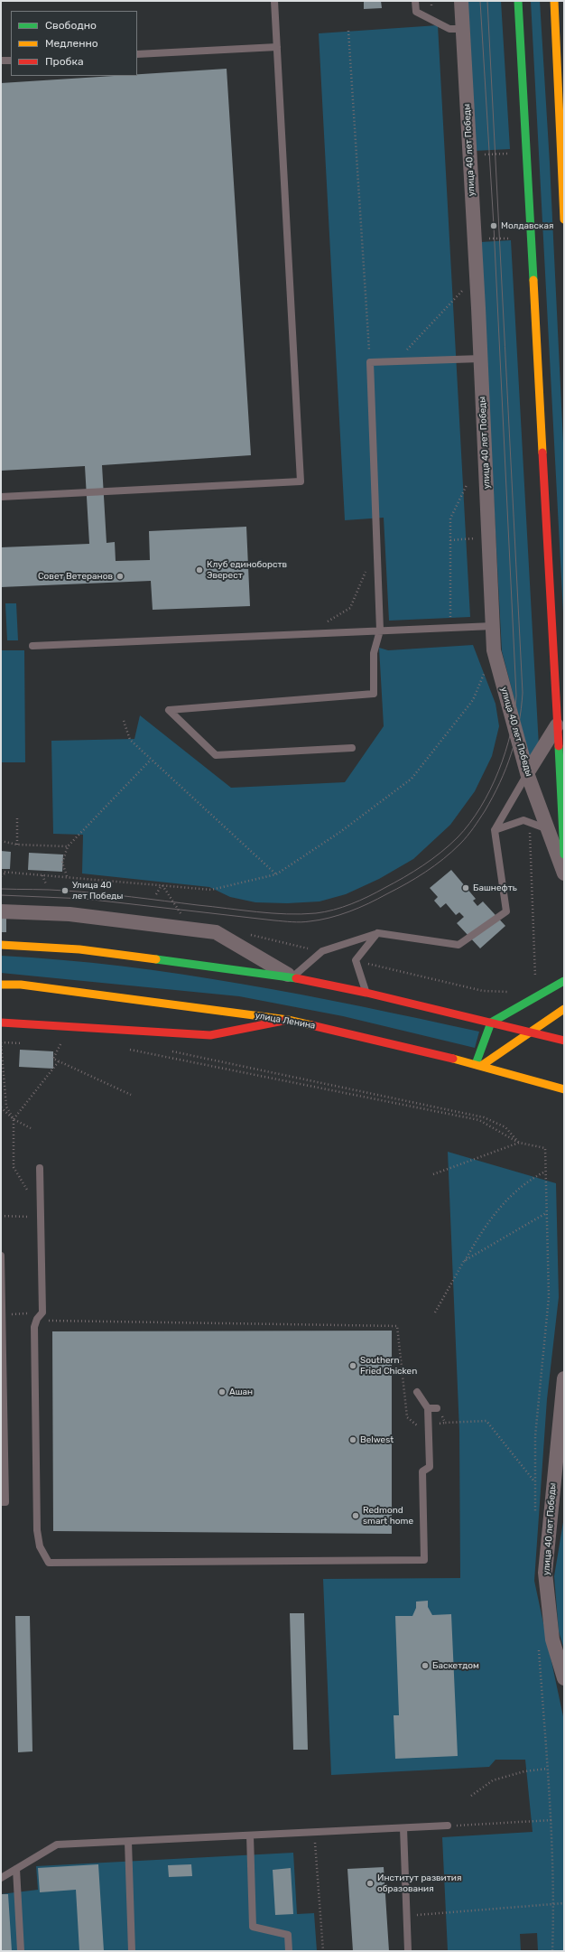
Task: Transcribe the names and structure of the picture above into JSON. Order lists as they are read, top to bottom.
{
  "streets": {
    "main road": ["улица Ленина"],
    "street": ["улица 40 лет Победы"]
  },
  "places": [
    "Молдавская",
    "Клуб единоборств Эверест",
    "Совет Ветеранов",
    "Башнефть",
    "Улица 40 лет Победы",
    "Southern Fried Chicken",
    "Ашан",
    "Belwest",
    "Redmond smart home",
    "Баскетдом",
    "Институт развития образования"
  ],
  "legend": ["Свободно", "Медленно", "Пробка"]
}
